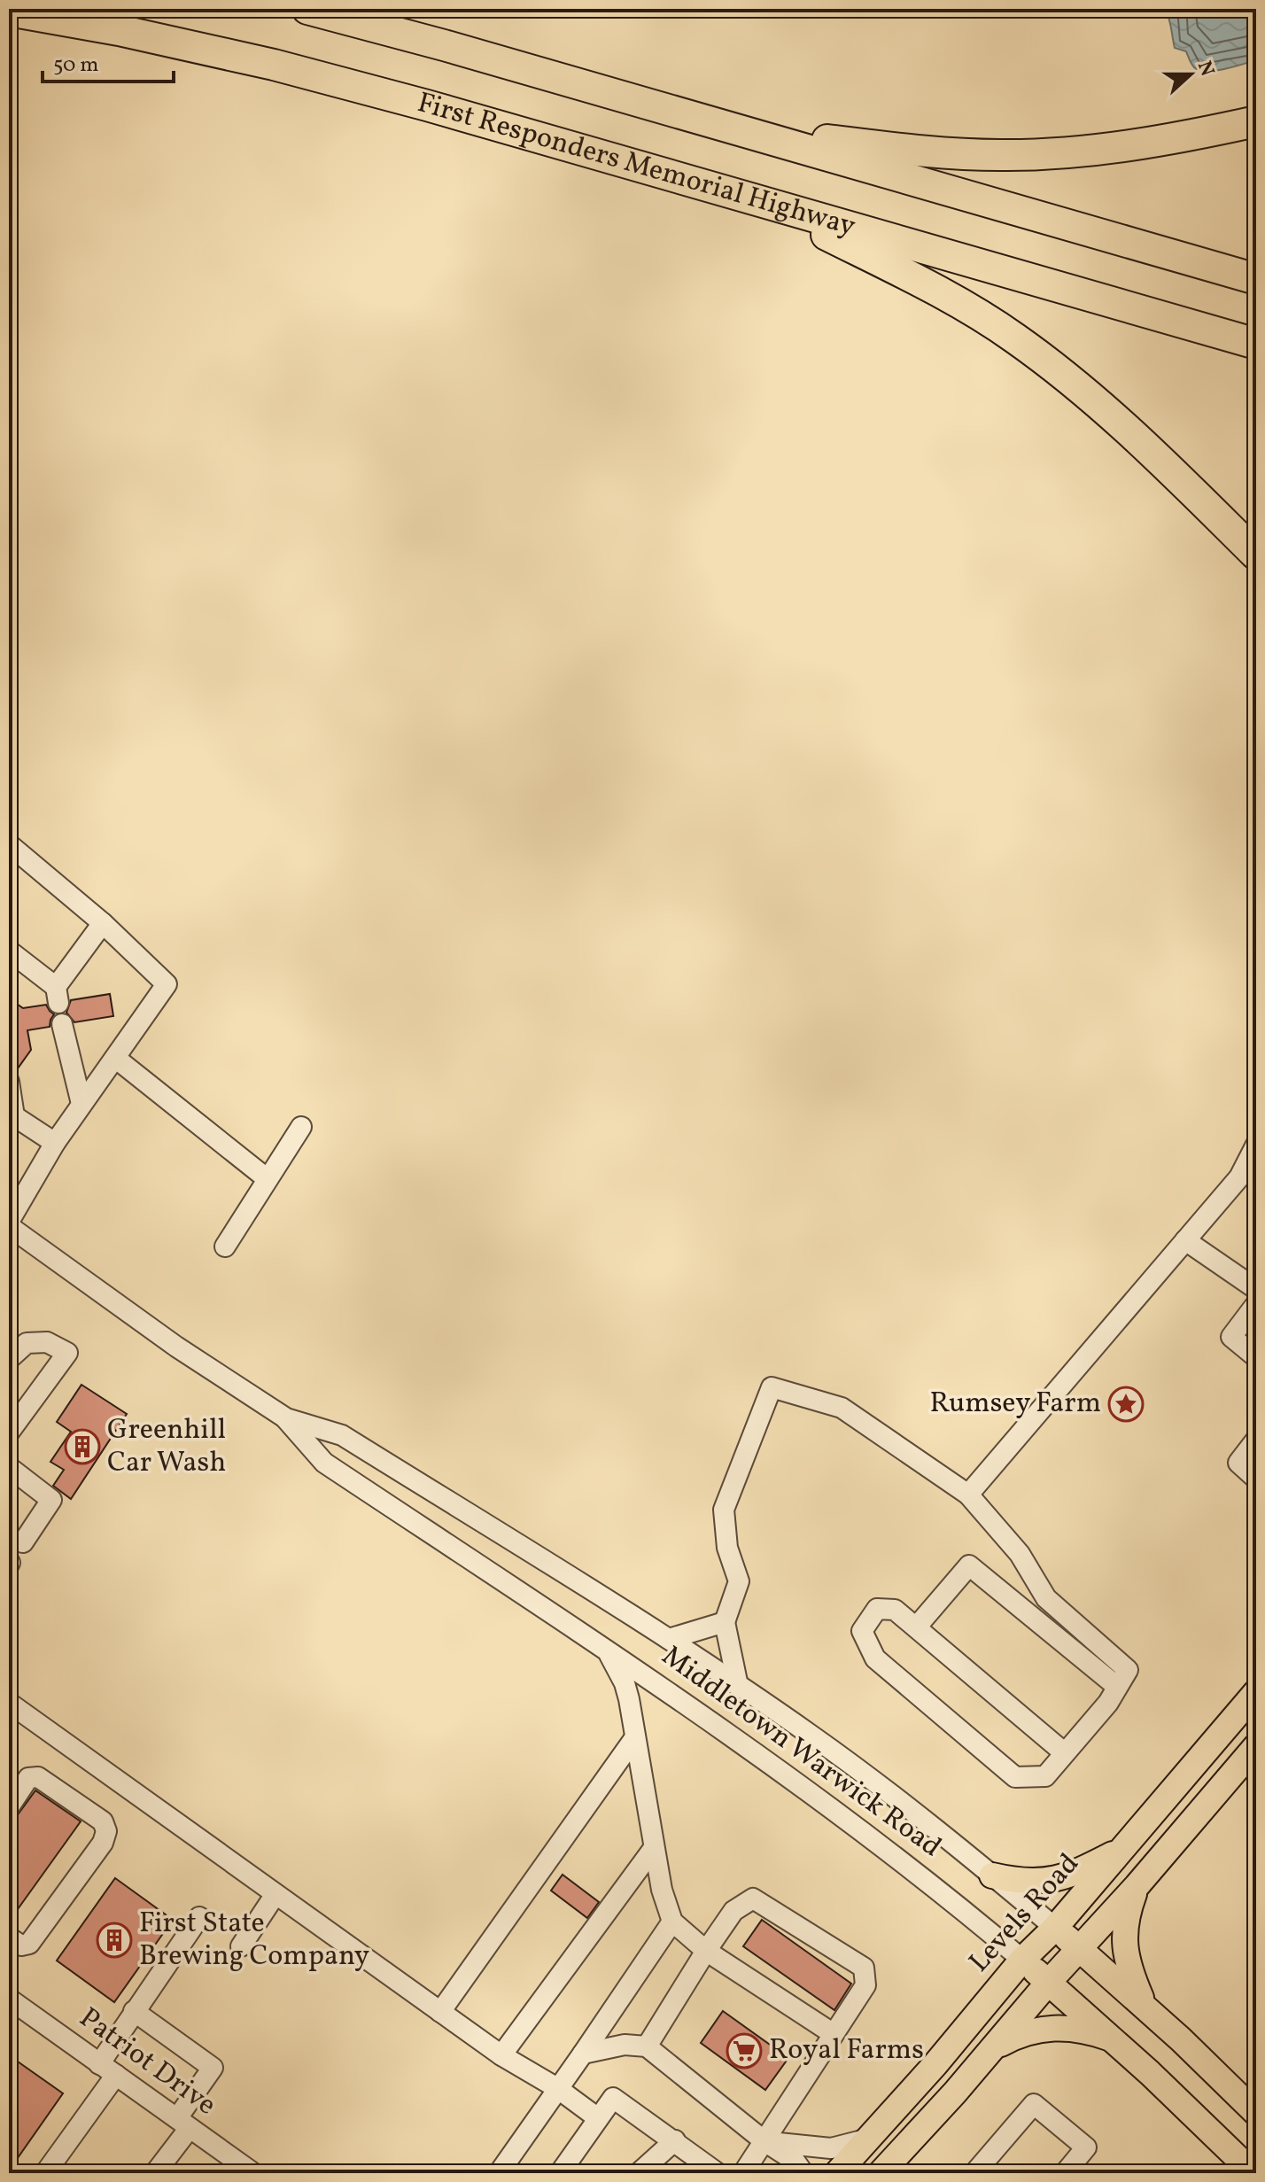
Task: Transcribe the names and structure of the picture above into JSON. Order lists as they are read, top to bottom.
{
  "streets": {
    "highway": ["First Responders Memorial Highway"],
    "main road": ["Middletown Warwick Road", "Levels Road"],
    "street": ["Patriot Drive"]
  },
  "crossings": [
    ["Middletown Warwick Road", "Levels Road"]
  ],
  "places": {
    "place": ["Rumsey Farm"],
    "building": ["Greenhill Car Wash", "First State Brewing Company"],
    "supermarket": ["Royal Farms"]
  },
  "scale_bar": "50 m",
  "north": "right"
}
